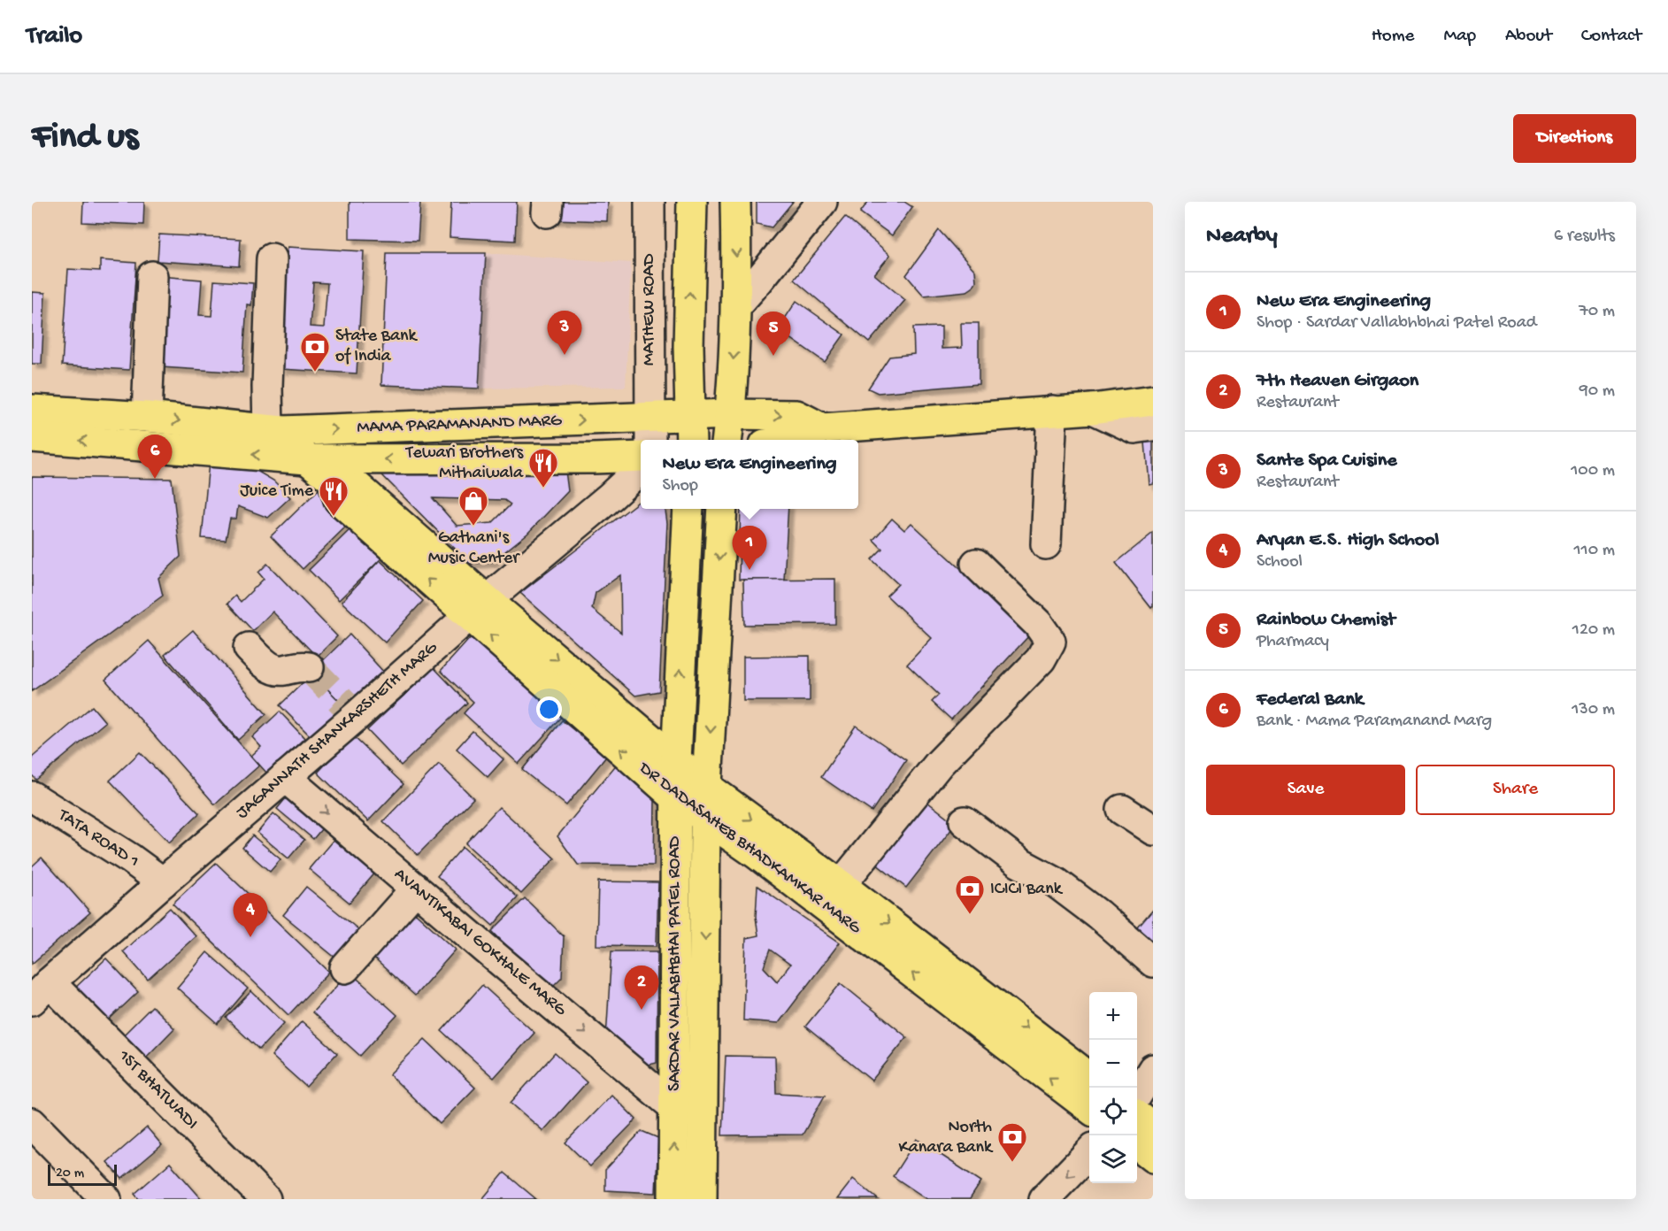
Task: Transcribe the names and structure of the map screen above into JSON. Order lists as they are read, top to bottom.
{
  "streets": {
    "main road": ["MAMA PARAMANAND MARG", "DR DADASAHEB BHADKAMKAR MARG", "SARDAR VALLABHBHAI PATEL ROAD"],
    "street": [
      "MATHEW ROAD",
      "JAGANNATH SHANKARSHETH MARG",
      "TATA ROAD 1",
      "AVANTIKABAI GOKHALE MARG",
      "1ST BHATWADI"
    ]
  },
  "crossings": [
    ["MATHEW ROAD", "MAMA PARAMANAND MARG"],
    ["MAMA PARAMANAND MARG", "DR DADASAHEB BHADKAMKAR MARG"],
    ["JAGANNATH SHANKARSHETH MARG", "TATA ROAD 1"],
    ["JAGANNATH SHANKARSHETH MARG", "DR DADASAHEB BHADKAMKAR MARG"],
    ["JAGANNATH SHANKARSHETH MARG", "AVANTIKABAI GOKHALE MARG"],
    ["JAGANNATH SHANKARSHETH MARG", "1ST BHATWADI"],
    ["DR DADASAHEB BHADKAMKAR MARG", "SARDAR VALLABHBHAI PATEL ROAD"],
    ["AVANTIKABAI GOKHALE MARG", "SARDAR VALLABHBHAI PATEL ROAD"]
  ],
  "one_way": ["AVANTIKABAI GOKHALE MARG"],
  "places": {
    "bank": ["State Bank of India", "ICICI Bank", "North Kanara Bank"],
    "restaurant": ["Tewari Brothers Mithaiwala", "Juice Time"],
    "shop": ["Gathani's Music Center"]
  },
  "scale_bar": "20 m",
  "page": {
    "header": "Trailo",
    "nav": [
      "Home",
      "Map",
      "About",
      "Contact"
    ],
    "buttons": [
      "Directions",
      ["Save", "Share"]
    ],
    "title": "Find us",
    "heading": ["Nearby", "6 results"],
    "list": [
      {
        "mark": "1",
        "name": "New Era Engineering",
        "note": "Shop · Sardar Vallabhbhai Patel Road",
        "value": "70 m"
      },
      {
        "mark": "2",
        "name": "7th Heaven Girgaon",
        "note": "Restaurant",
        "value": "90 m"
      },
      {
        "mark": "3",
        "name": "Sante Spa Cuisine",
        "note": "Restaurant",
        "value": "100 m"
      },
      {
        "mark": "4",
        "name": "Aryan E.S. High School",
        "note": "School",
        "value": "110 m"
      },
      {
        "mark": "5",
        "name": "Rainbow Chemist",
        "note": "Pharmacy",
        "value": "120 m"
      },
      {
        "mark": "6",
        "name": "Federal Bank",
        "note": "Bank · Mama Paramanand Marg",
        "value": "130 m"
      }
    ],
    "pins": [
      "3",
      "5",
      "6",
      "1",
      "4",
      "2"
    ],
    "popup": ["New Era Engineering", "Shop"],
    "map_buttons": ["+", "−"],
    "scale": "20 m"
  }
}
